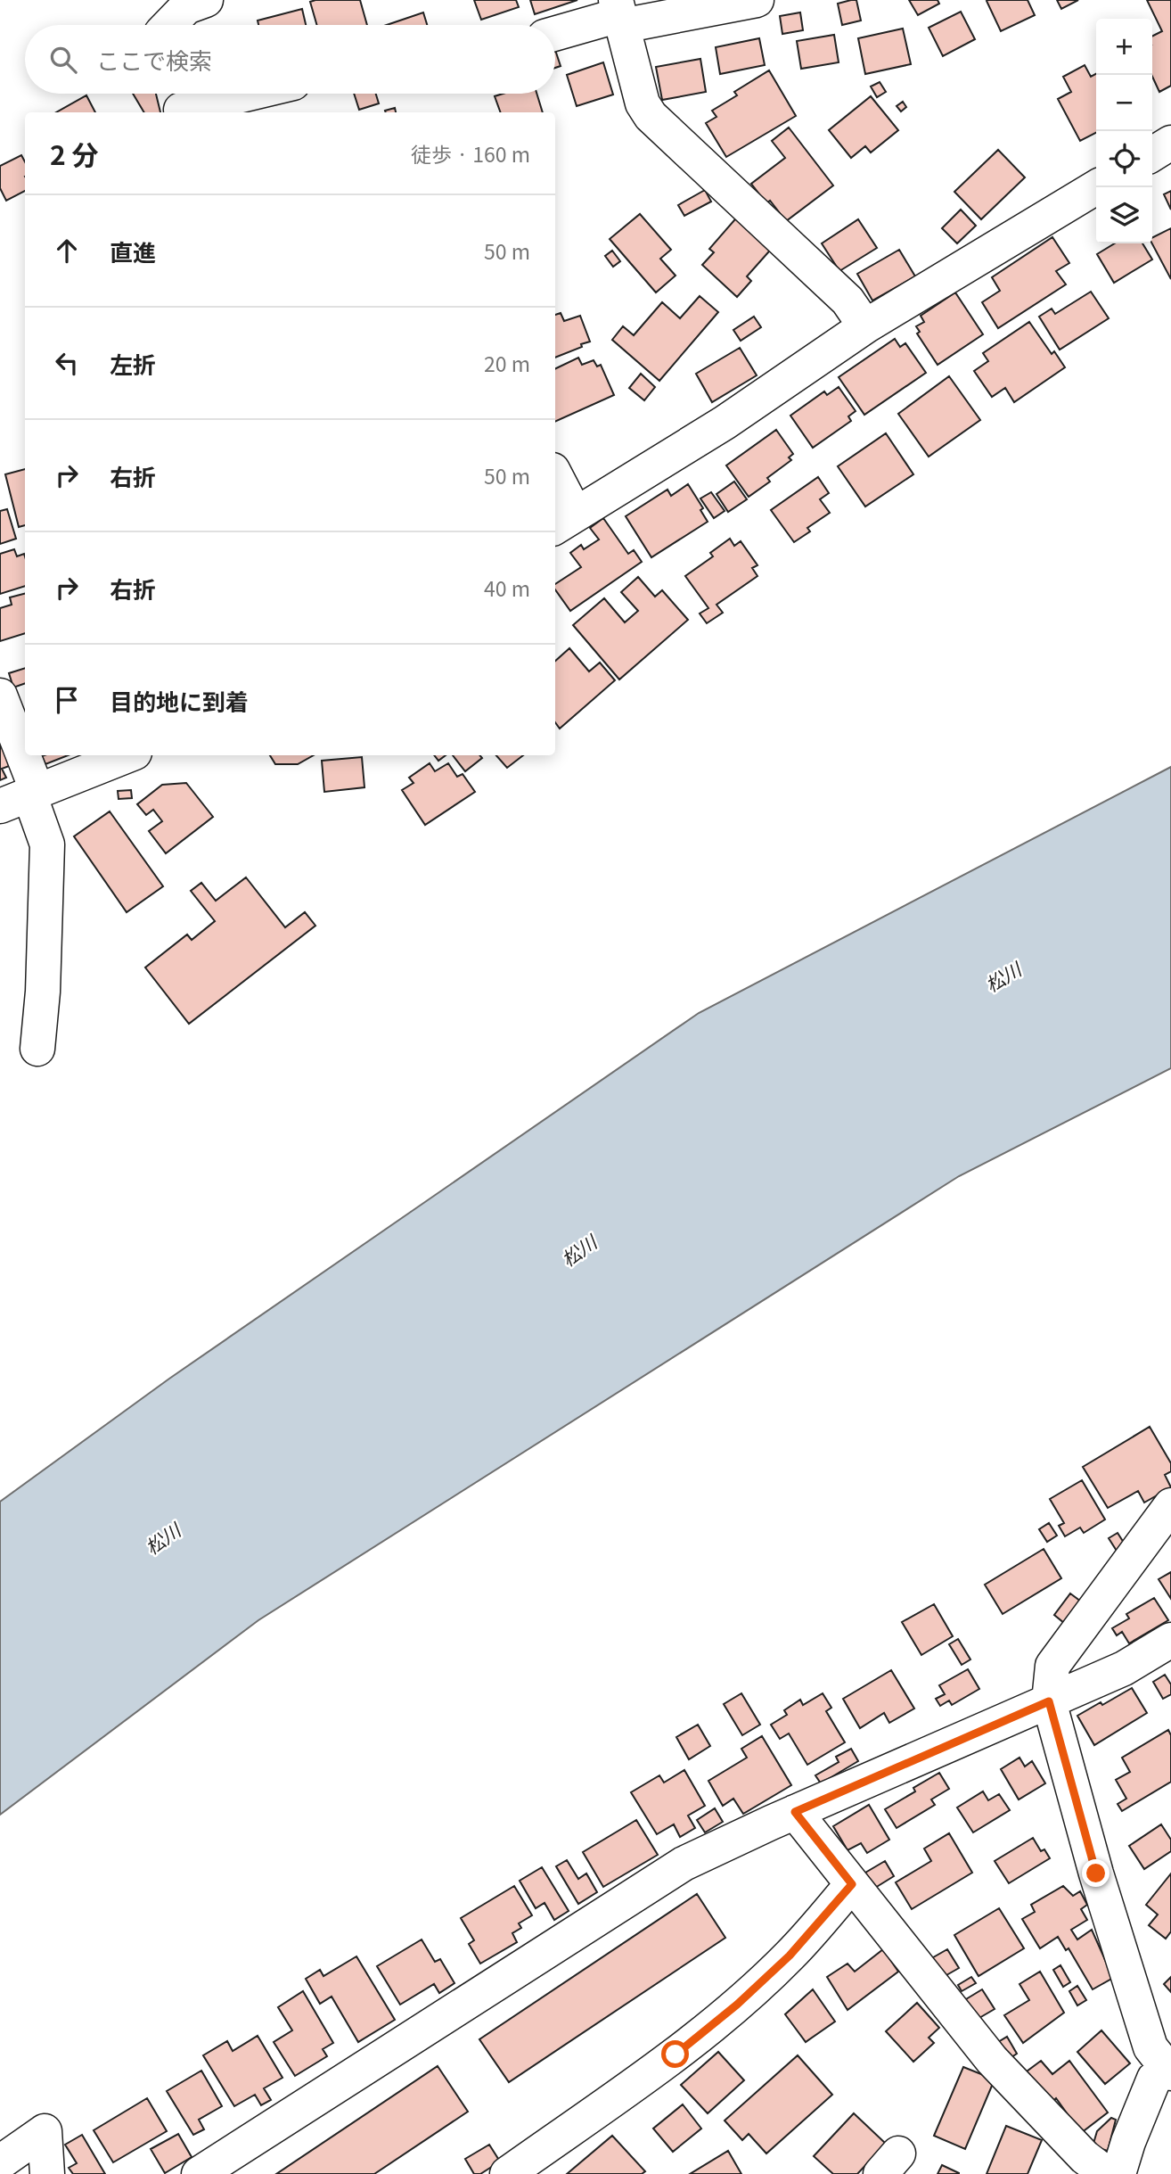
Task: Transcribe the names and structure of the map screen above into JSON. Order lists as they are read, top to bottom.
{
  "water": ["松川"],
  "page": {
    "map_buttons": ["+", "−"],
    "search": "ここで検索",
    "heading": ["2 分", "徒歩 · 160 m"],
    "list": [
      ["直進", "50 m"],
      ["左折", "20 m"],
      ["右折", "50 m"],
      ["右折", "40 m"],
      "目的地に到着"
    ]
  }
}
